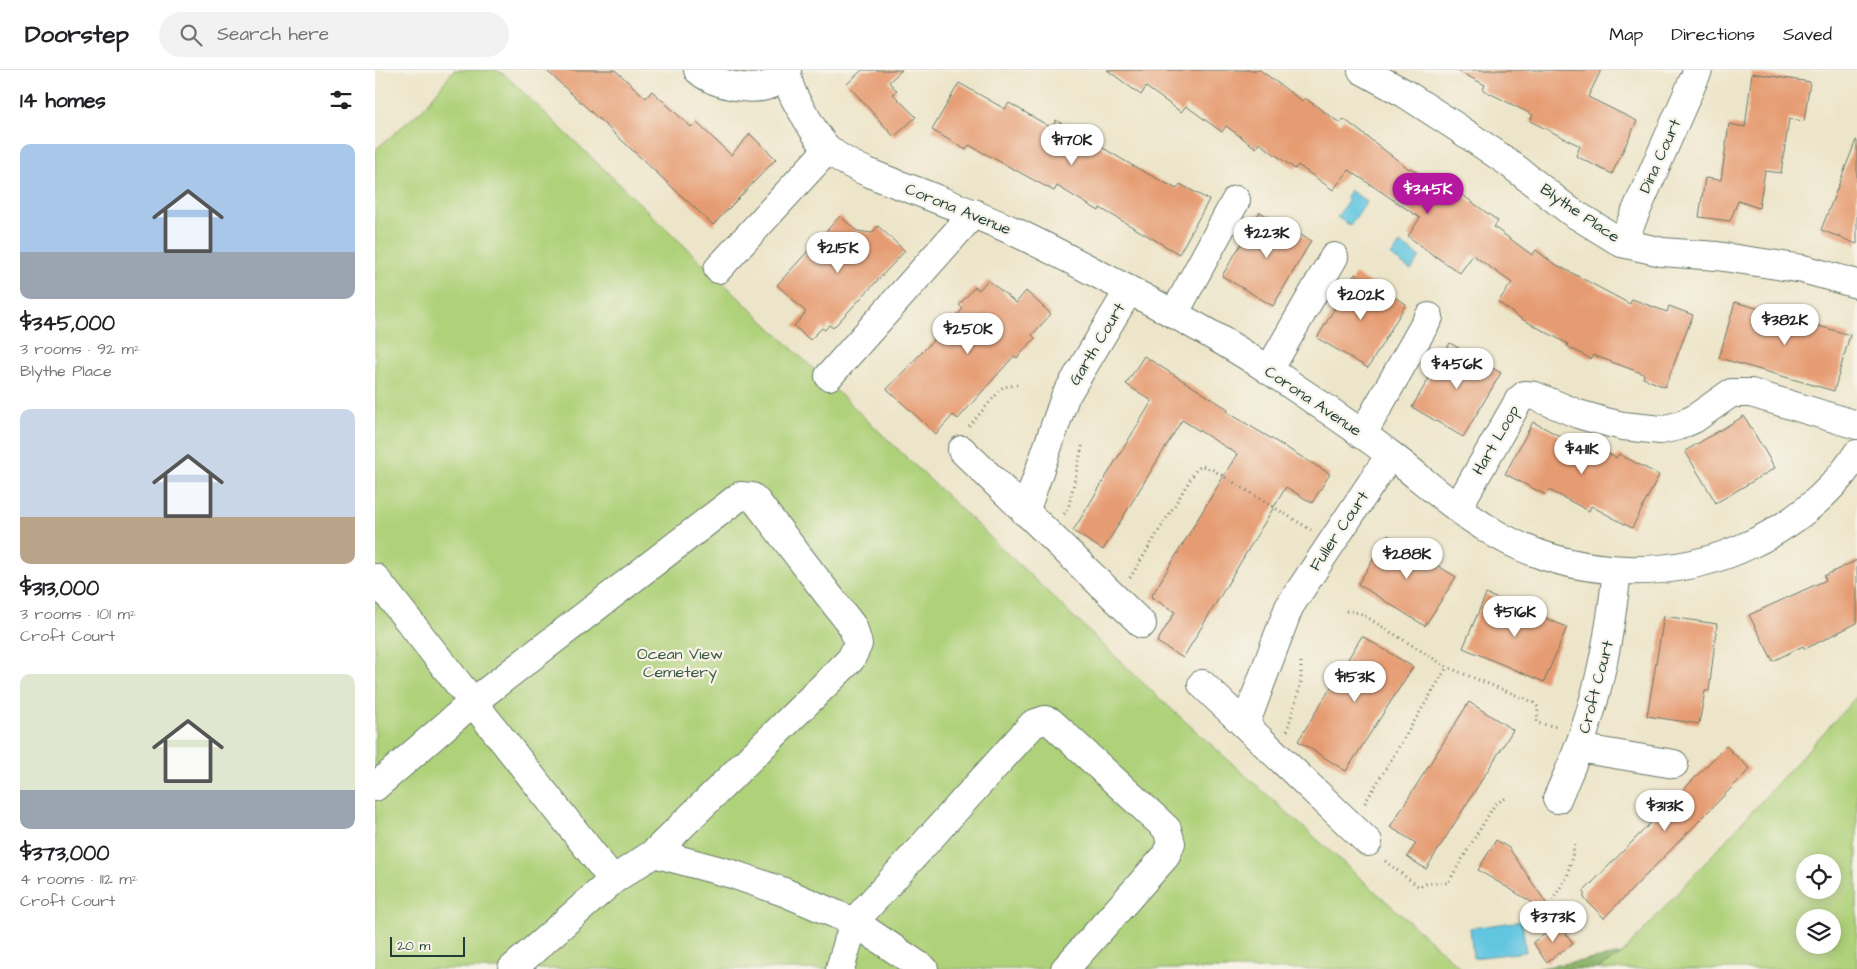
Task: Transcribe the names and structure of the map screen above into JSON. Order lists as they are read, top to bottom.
{
  "streets": {
    "street": [
      "Dina Court",
      "Corona Avenue",
      "Blythe Place",
      "Garth Court",
      "Hart Loop",
      "Fuller Court",
      "Croft Court"
    ]
  },
  "crossings": [
    ["Dina Court", "Blythe Place"],
    ["Corona Avenue", "Garth Court"],
    ["Corona Avenue", "Hart Loop"],
    ["Corona Avenue", "Fuller Court"],
    ["Corona Avenue", "Croft Court"]
  ],
  "parks": ["Ocean View Cemetery"],
  "scale_bar": "20 m",
  "page": {
    "header": "Doorstep",
    "search": "Search here",
    "nav": ["Map", "Directions", "Saved"],
    "heading": "14 homes",
    "price": [
      "$170K",
      "$345K",
      "$223K",
      "$215K",
      "$202K",
      "$382K",
      "$250K",
      "$456K",
      "$411K",
      "$288K",
      "$516K",
      "$153K",
      "$313K",
      "$373K"
    ],
    "list": [
      {
        "name": "$345,000",
        "note": "3 rooms · 92 m² · Blythe Place"
      },
      {
        "name": "$313,000",
        "note": "3 rooms · 101 m² · Croft Court"
      },
      {
        "name": "$373,000",
        "note": "4 rooms · 112 m² · Croft Court"
      }
    ],
    "scale": "20 m"
  }
}
